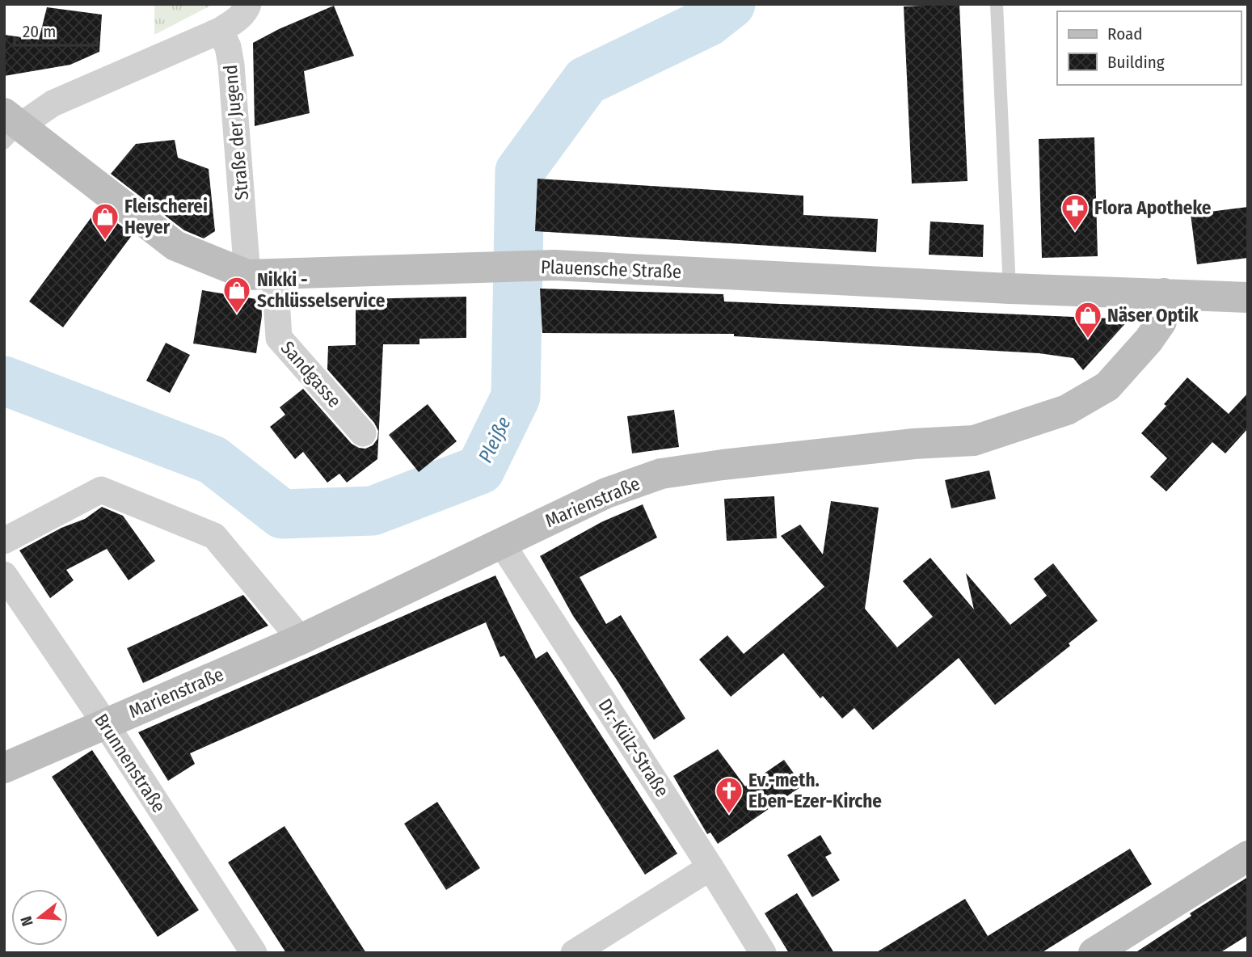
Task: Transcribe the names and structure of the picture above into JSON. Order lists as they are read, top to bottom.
{
  "streets": {
    "street": [
      "Straße der Jugend",
      "Plauensche Straße",
      "Sandgasse",
      "Marienstraße",
      "Dr.-Külz-Straße",
      "Brunnenstraße"
    ]
  },
  "crossings": [
    ["Straße der Jugend", "Plauensche Straße"],
    ["Straße der Jugend", "Sandgasse"],
    ["Plauensche Straße", "Sandgasse"],
    ["Plauensche Straße", "Marienstraße"],
    ["Marienstraße", "Dr.-Külz-Straße"],
    ["Marienstraße", "Brunnenstraße"]
  ],
  "water": ["Pleiße"],
  "places": {
    "pharmacy": ["Flora Apotheke"],
    "shop": ["Fleischerei Heyer", "Nikki - Schlüsselservice", "Näser Optik"],
    "church": ["Ev.-meth. Eben-Ezer-Kirche"]
  },
  "legend": ["Road", "Building"],
  "scale_bar": "20 m",
  "north": "left"
}
